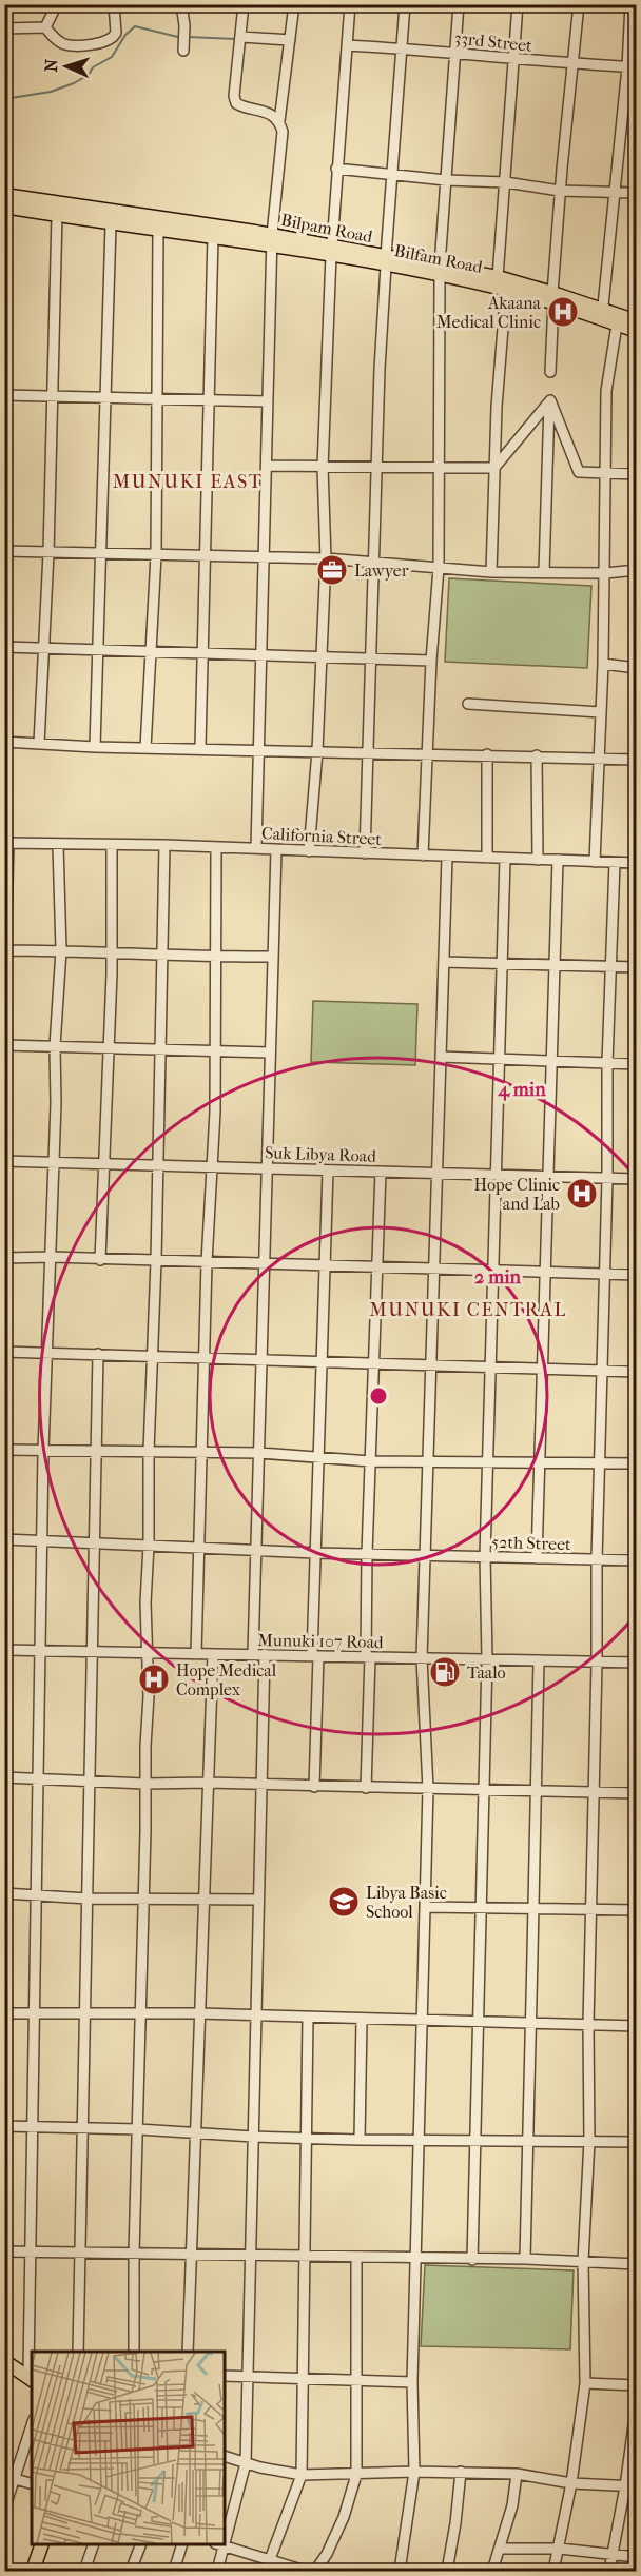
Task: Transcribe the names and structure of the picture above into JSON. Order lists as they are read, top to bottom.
{
  "streets": {
    "main road": ["Bilpam Road", "Bilfam Road"],
    "street": [
      "33rd Street",
      "California Street",
      "Suk Libya Road",
      "52th Street",
      "Munuki 107 Road"
    ]
  },
  "crossings": [
    ["Bilpam Road", "Bilfam Road"]
  ],
  "districts": ["MUNUKI EAST", "MUNUKI CENTRAL"],
  "places": {
    "hospital": ["Akaana Medical Clinic", "Hope Clinic and Lab", "Hope Medical Complex"],
    "office": ["Lawyer"],
    "fuel station": ["Taalo"],
    "school or university": ["Libya Basic School"]
  },
  "north": "left",
  "rings": ["4 min", "2 min"]
}
